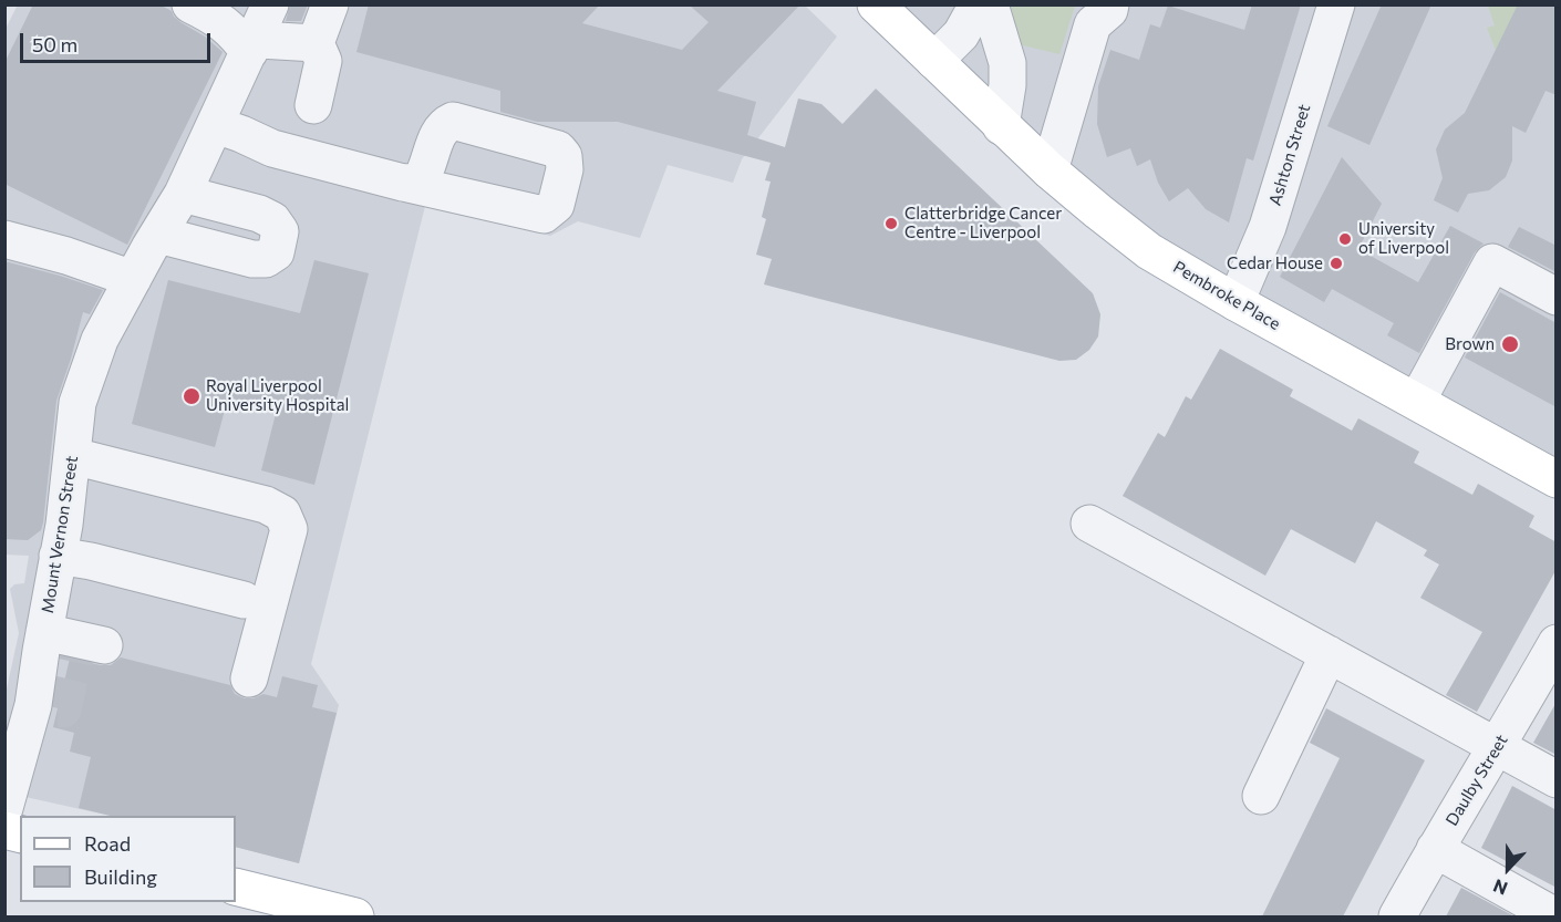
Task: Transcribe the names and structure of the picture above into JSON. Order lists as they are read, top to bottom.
{
  "streets": {
    "main road": ["Pembroke Place"],
    "street": ["Ashton Street", "Mount Vernon Street", "Daulby Street"]
  },
  "crossings": [
    ["Ashton Street", "Pembroke Place"]
  ],
  "places": [
    "Clatterbridge Cancer Centre - Liverpool",
    "University of Liverpool",
    "Cedar House",
    "Brown",
    "Royal Liverpool University Hospital"
  ],
  "legend": ["Road", "Building"],
  "scale_bar": "50 m",
  "north": "bottom"
}
